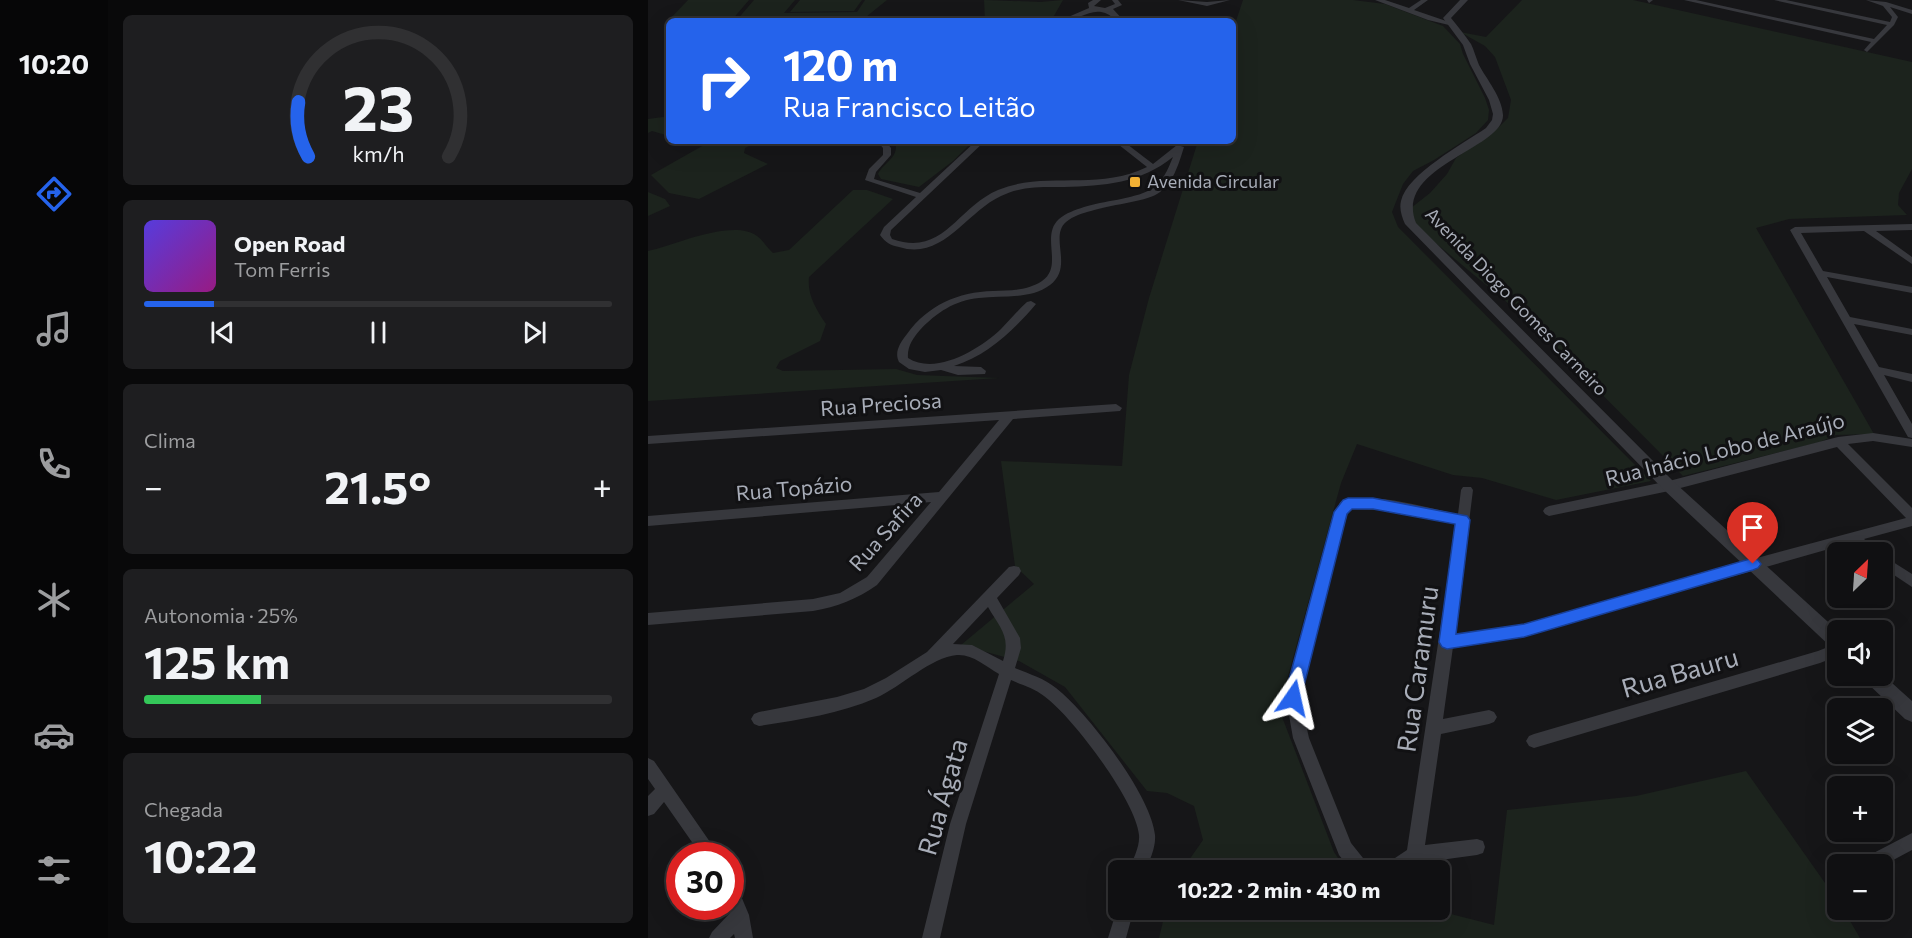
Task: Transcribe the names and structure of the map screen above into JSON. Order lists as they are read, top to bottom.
{
  "streets": {
    "street": [
      "Avenida Diogo Gomes Carneiro",
      "Rua Preciosa",
      "Rua Inácio Lobo de Araújo",
      "Rua Topázio",
      "Rua Safira",
      "Rua Caramuru",
      "Rua Bauru",
      "Rua Ágata"
    ]
  },
  "crossings": [
    ["Avenida Diogo Gomes Carneiro", "Rua Inácio Lobo de Araújo"],
    ["Rua Preciosa", "Rua Safira"],
    ["Rua Topázio", "Rua Safira"]
  ],
  "places": {
    "transit": ["Avenida Circular"]
  },
  "north": "top right",
  "page": {
    "tabs": "10:20",
    "turn": ["120 m", "Rua Francisco Leitão"],
    "song": ["Open Road", "Tom Ferris"],
    "tile": [
      "Clima",
      ["Autonomia · 25%", "125 km"],
      ["Chegada", "10:22"]
    ],
    "heat": ["−", "21.5°", "+"],
    "map_buttons": ["+", "−"],
    "limit": "30",
    "trip": "10:22 · 2 min · 430 m",
    "gauge": ["23", "km/h"]
  }
}
